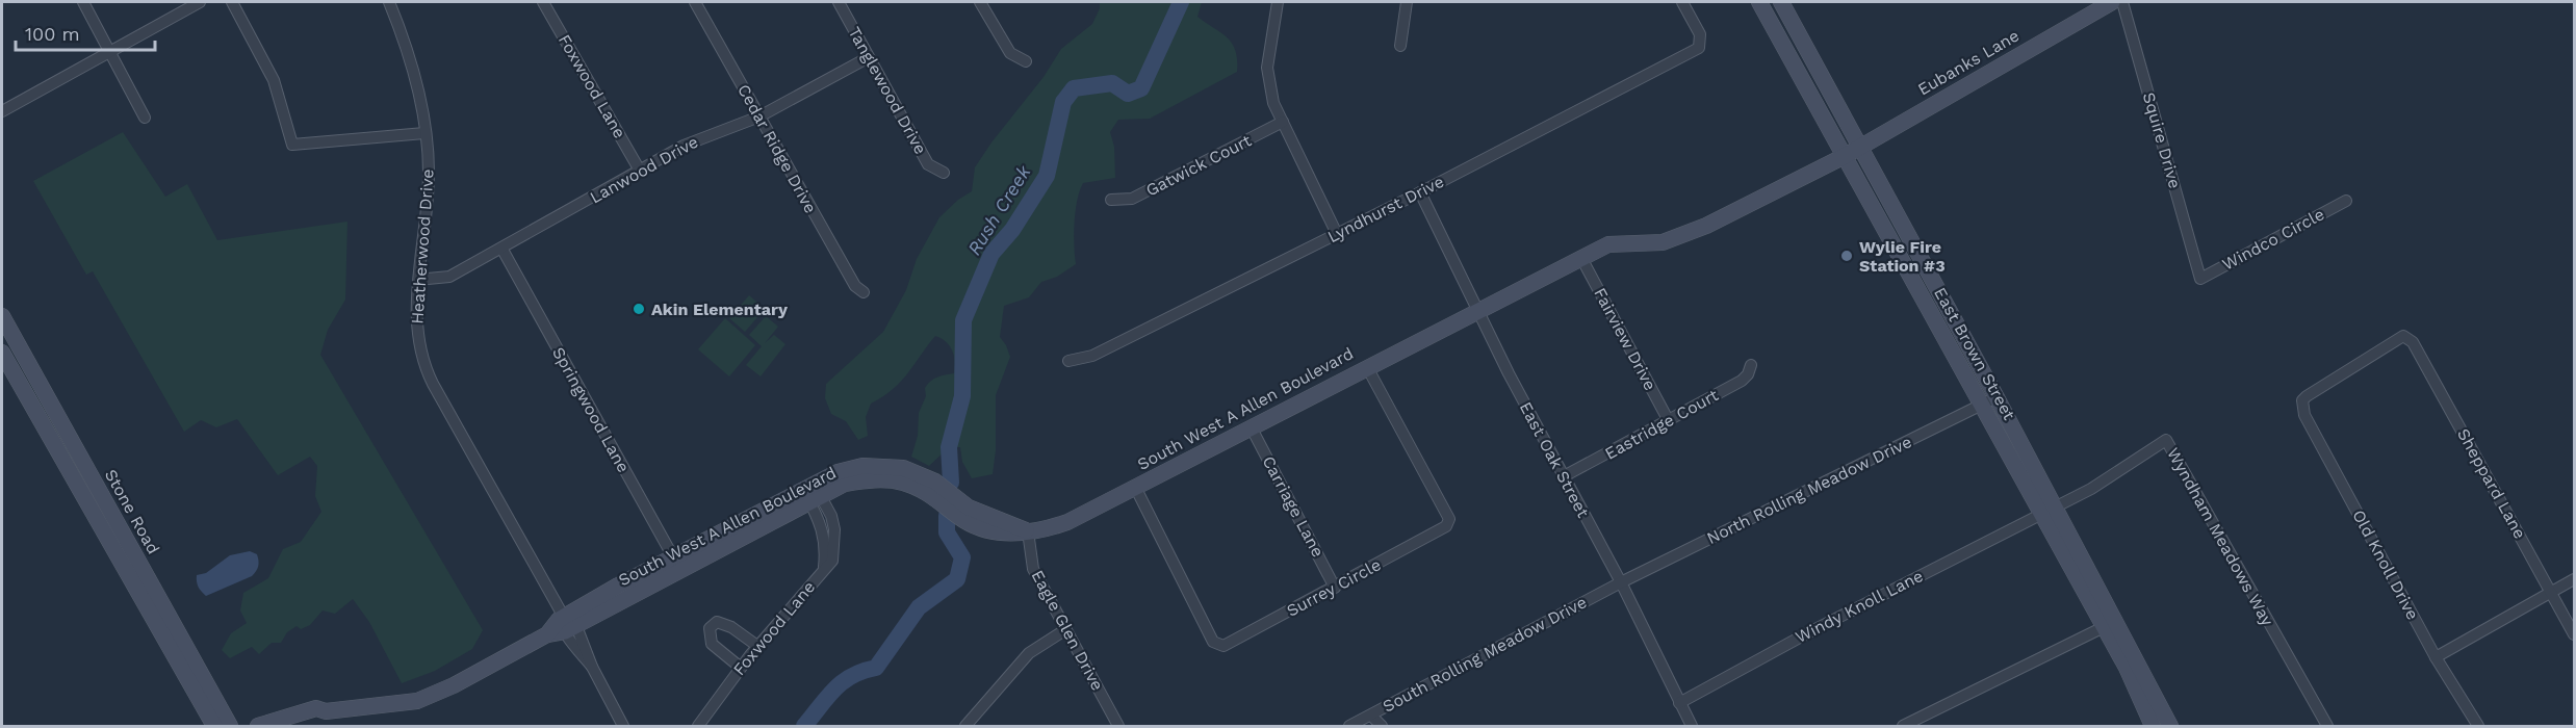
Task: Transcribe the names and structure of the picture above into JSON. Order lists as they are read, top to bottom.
{
  "streets": {
    "main road": [
      "Eubanks Lane",
      "East Brown Street",
      "South West A Allen Boulevard",
      "Stone Road"
    ],
    "street": [
      "Foxwood Lane",
      "Tanglewood Drive",
      "Squire Drive",
      "Cedar Ridge Drive",
      "Gatwick Court",
      "Lanwood Drive",
      "Lyndhurst Drive",
      "Windco Circle",
      "Heatherwood Drive",
      "Fairview Drive",
      "Springwood Lane",
      "Eastridge Court",
      "East Oak Street",
      "Sheppard Lane",
      "North Rolling Meadow Drive",
      "Carriage Lane",
      "Wyndham Meadows Way",
      "Old Knoll Drive",
      "Surrey Circle",
      "Windy Knoll Lane",
      "Eagle Glen Drive",
      "South Rolling Meadow Drive"
    ]
  },
  "crossings": [
    ["Eubanks Lane", "Fairview Drive"],
    ["Eubanks Lane", "East Brown Street"],
    ["Eubanks Lane", "South West A Allen Boulevard"],
    ["Foxwood Lane", "Lanwood Drive"],
    ["Foxwood Lane", "South West A Allen Boulevard"],
    ["Tanglewood Drive", "Lanwood Drive"],
    ["Squire Drive", "Windco Circle"],
    ["Cedar Ridge Drive", "Lanwood Drive"],
    ["Lanwood Drive", "Heatherwood Drive"],
    ["Lanwood Drive", "Springwood Lane"],
    ["Lyndhurst Drive", "East Oak Street"],
    ["Heatherwood Drive", "South West A Allen Boulevard"],
    ["Fairview Drive", "South West A Allen Boulevard"],
    ["Fairview Drive", "Eastridge Court"],
    ["East Brown Street", "North Rolling Meadow Drive"],
    ["East Brown Street", "Wyndham Meadows Way"],
    ["East Brown Street", "Windy Knoll Lane"],
    ["South West A Allen Boulevard", "Springwood Lane"],
    ["South West A Allen Boulevard", "East Oak Street"],
    ["South West A Allen Boulevard", "Carriage Lane"],
    ["South West A Allen Boulevard", "Surrey Circle"],
    ["South West A Allen Boulevard", "Eagle Glen Drive"],
    ["Eastridge Court", "East Oak Street"],
    ["East Oak Street", "North Rolling Meadow Drive"],
    ["East Oak Street", "Windy Knoll Lane"],
    ["East Oak Street", "South Rolling Meadow Drive"],
    ["Sheppard Lane", "Old Knoll Drive"],
    ["North Rolling Meadow Drive", "South Rolling Meadow Drive"],
    ["Carriage Lane", "Surrey Circle"],
    ["Wyndham Meadows Way", "Windy Knoll Lane"]
  ],
  "water": ["Rush Creek"],
  "places": ["Wylie Fire Station #3", "Akin Elementary"],
  "scale_bar": "100 m"
}
